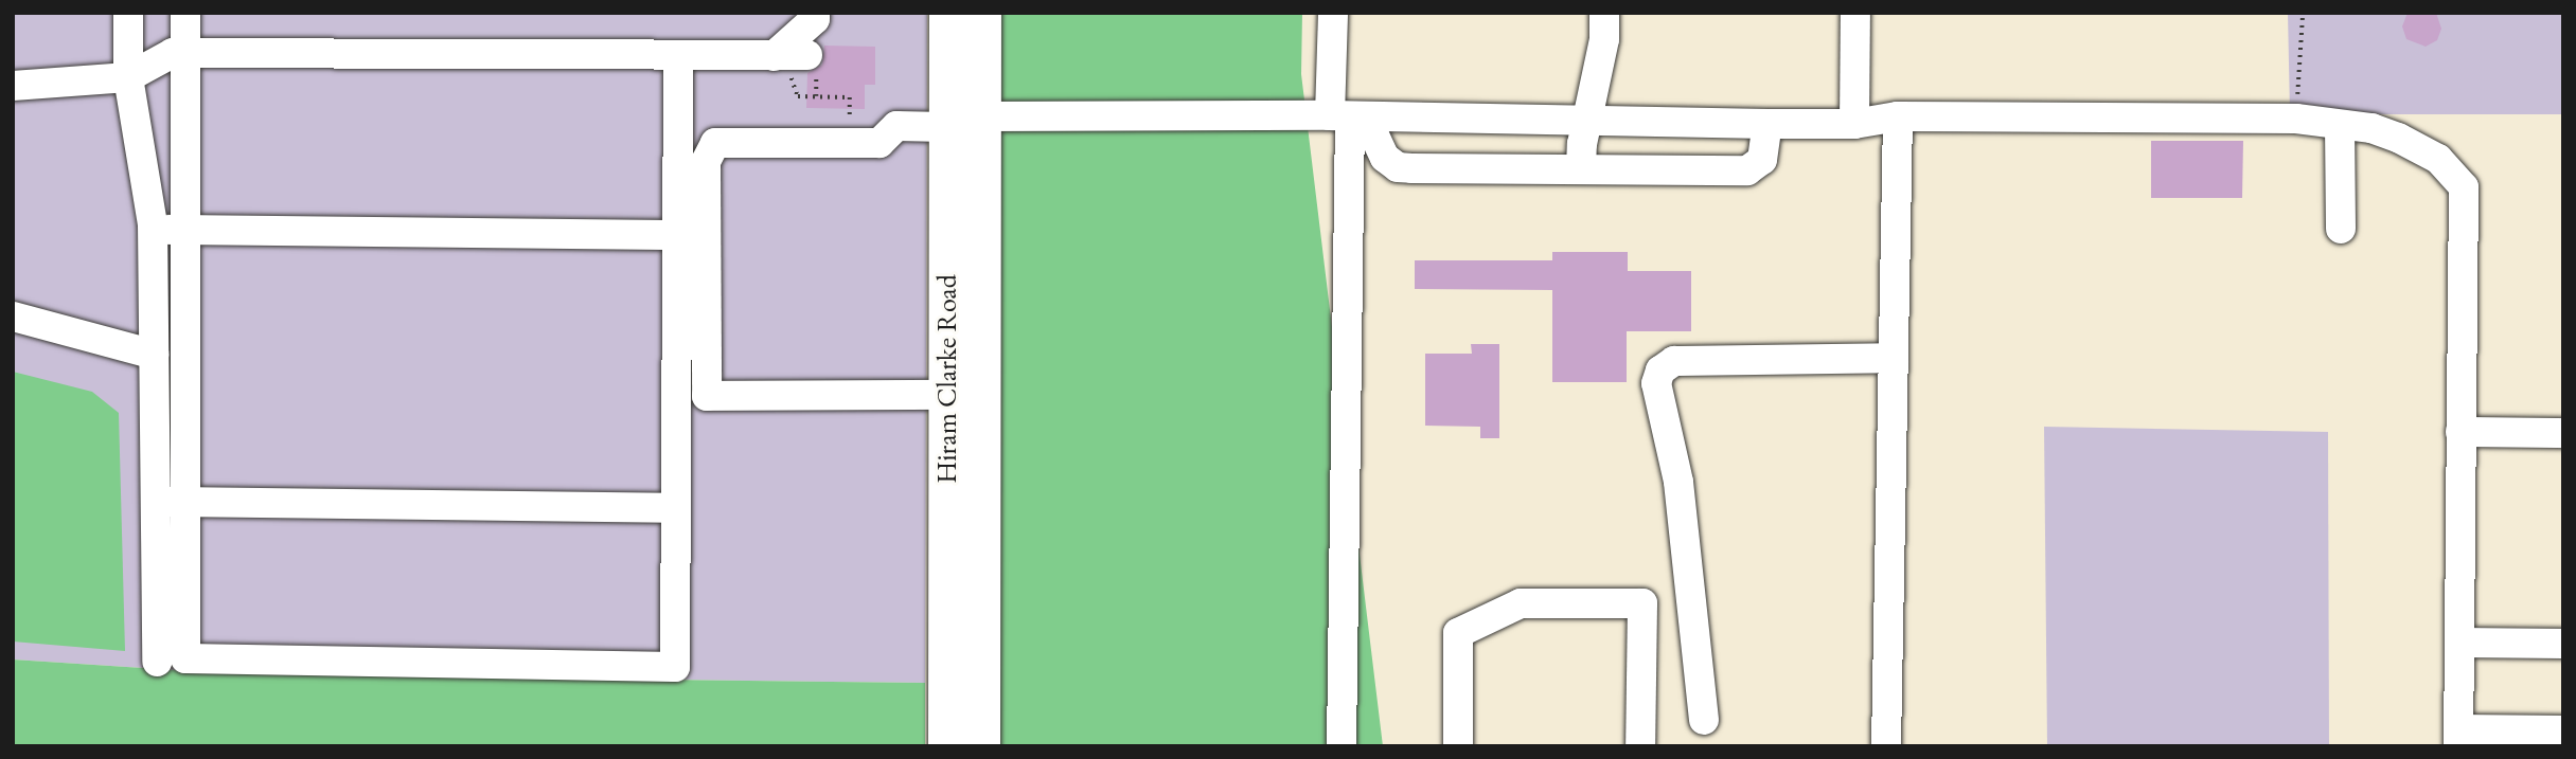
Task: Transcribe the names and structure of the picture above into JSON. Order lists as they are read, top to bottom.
{
  "streets": {
    "main road": ["Hiram Clarke Road"]
  }
}
